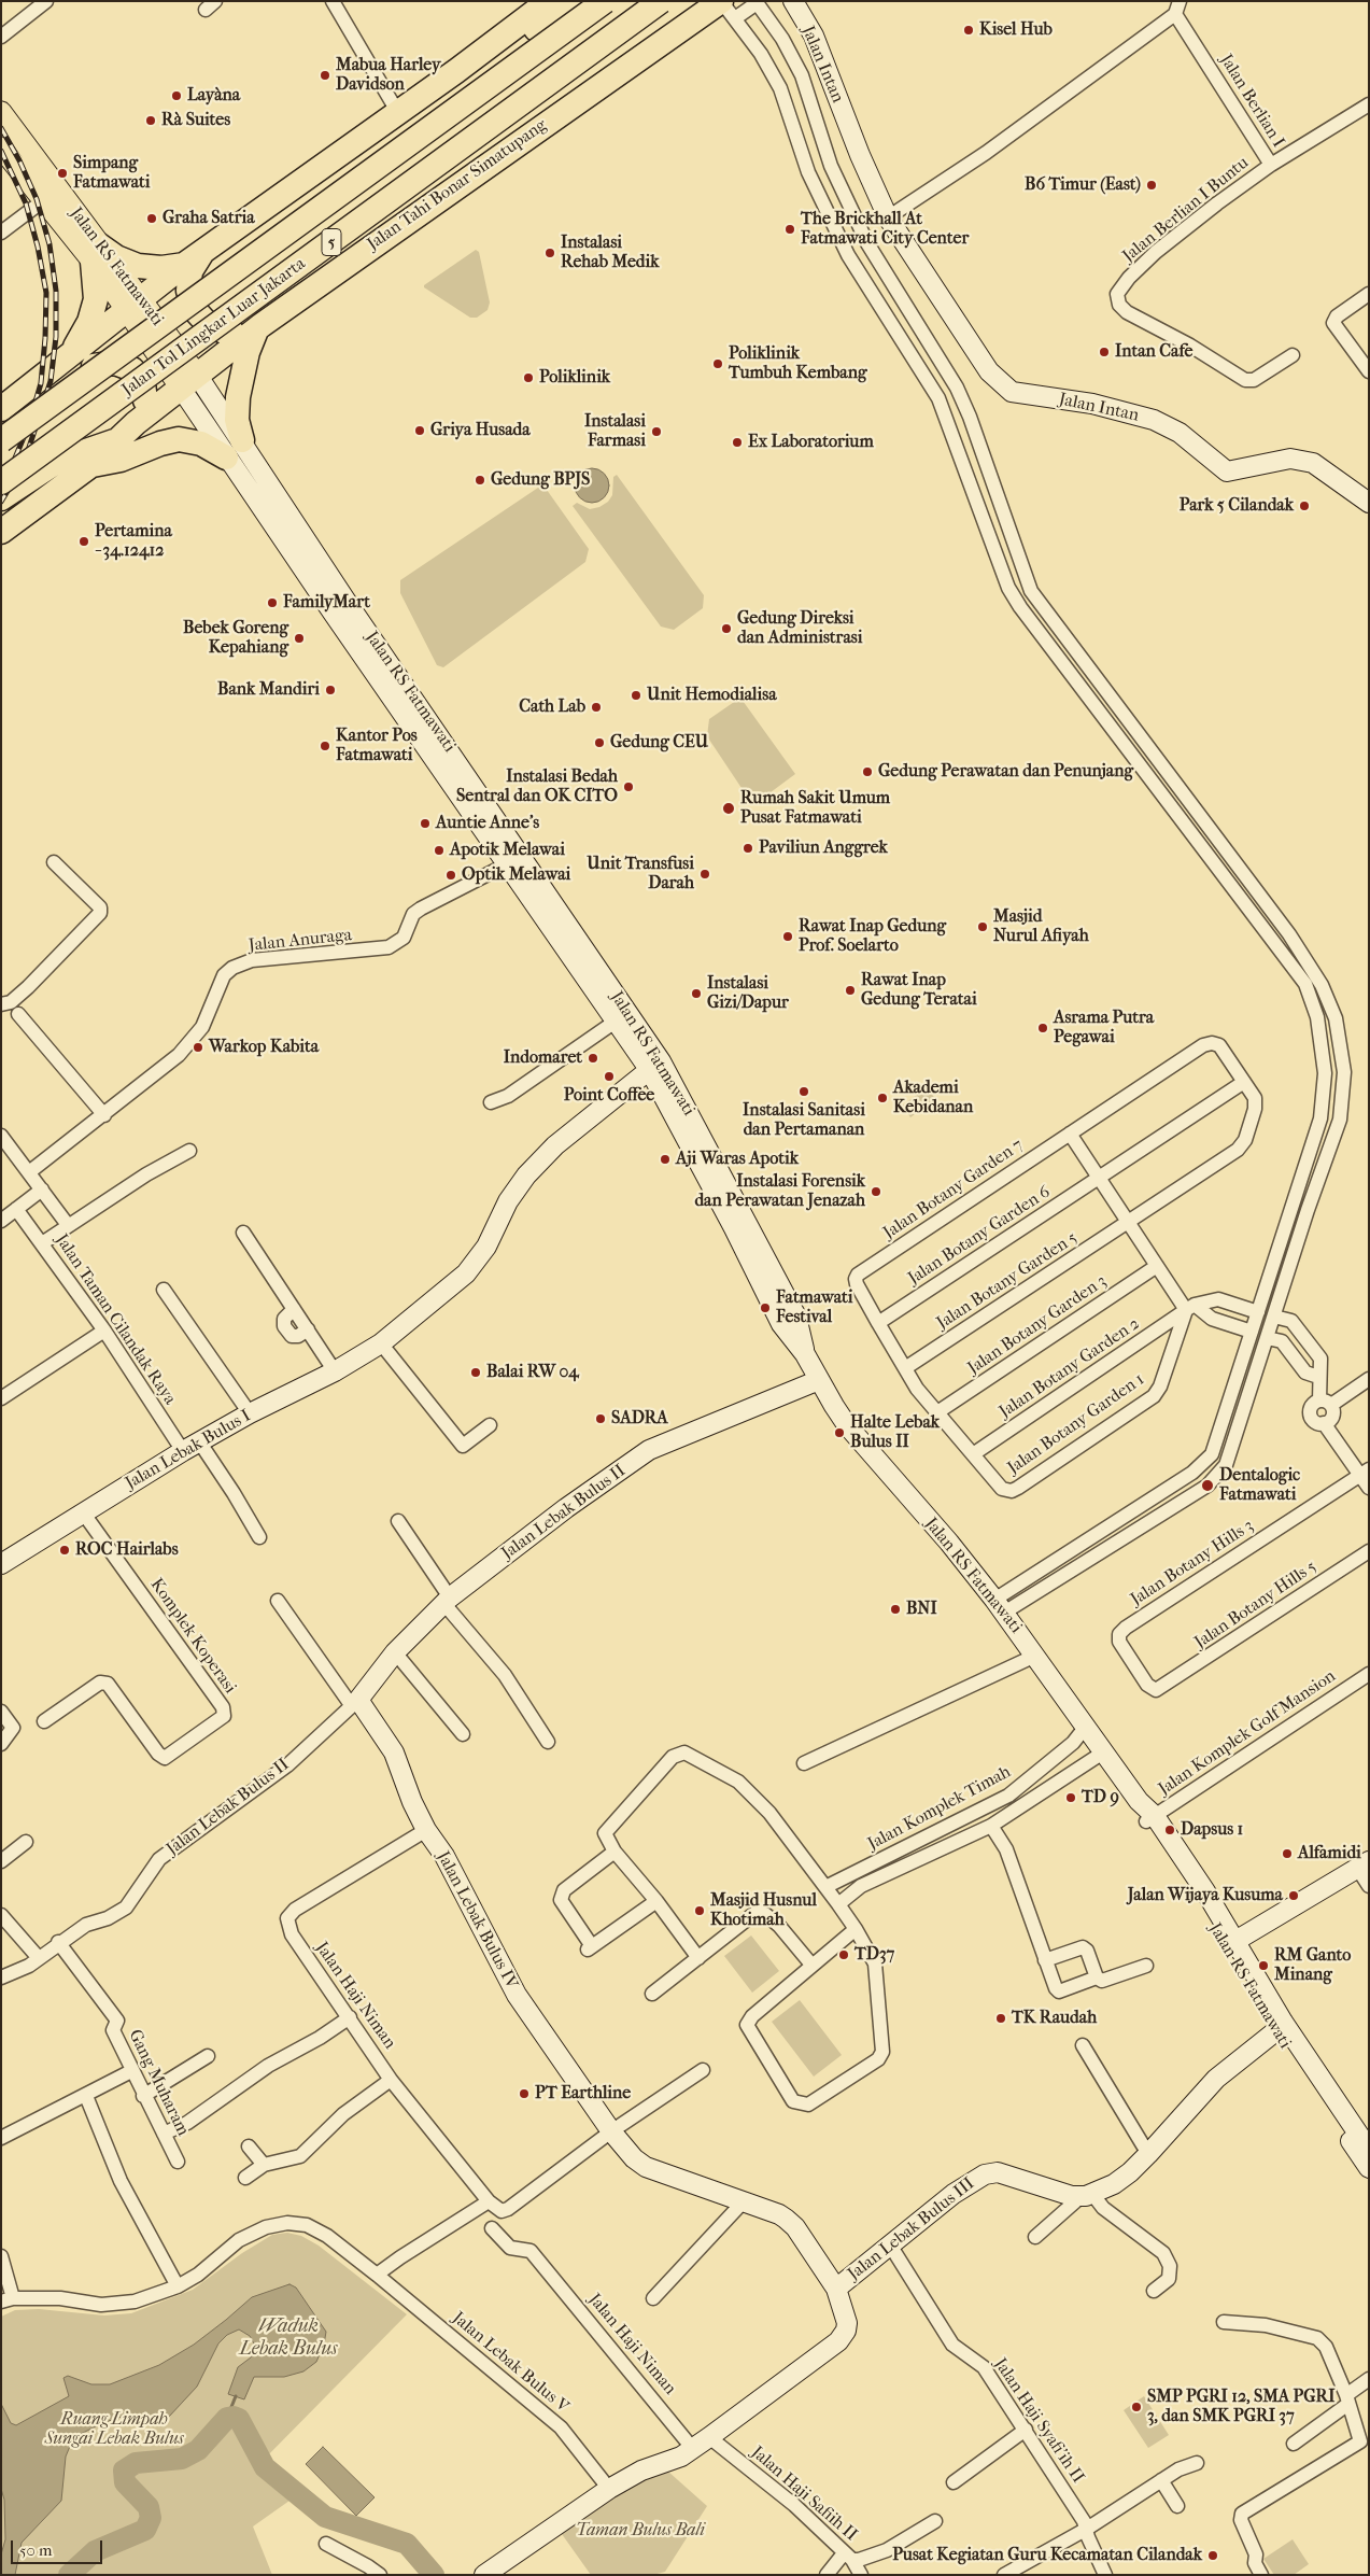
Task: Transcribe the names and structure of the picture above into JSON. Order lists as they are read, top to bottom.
{
  "streets": {
    "highway": ["Jalan Tahi Bonar Simatupang", "5", "Jalan Tol Lingkar Luar Jakarta"],
    "main road": ["Jalan RS Fatmawati"],
    "street": [
      "Jalan Intan",
      "Jalan Berlian I",
      "Jalan Berlian I Buntu",
      "Jalan Anuraga",
      "Jalan Botany Garden 7",
      "Jalan Botany Garden 6",
      "Jalan Botany Garden 5",
      "Jalan Taman Cilandak Raya",
      "Jalan Botany Garden 3",
      "Jalan Botany Garden 2",
      "Jalan Botany Garden 1",
      "Jalan Lebak Bulus I",
      "Jalan Lebak Bulus II",
      "Jalan Botany Hills 3",
      "Jalan Botany Hills 5",
      "Komplek Koperasi",
      "Jalan Komplek Golf Mansion",
      "Jalan Komplek Timah",
      "Jalan Lebak Bulus IV",
      "Jalan Haji Niman",
      "Gang Muharam",
      "Jalan Lebak Bulus III",
      "Jalan Lebak Bulus V",
      "Jalan Haji Syafi'ih II",
      "Jalan Haji Safiih II"
    ]
  },
  "crossings": [
    ["Jalan Berlian I", "Jalan Berlian I Buntu"],
    ["Jalan Tahi Bonar Simatupang", "Jalan RS Fatmawati"],
    ["Jalan RS Fatmawati", "Jalan Anuraga"],
    ["Jalan RS Fatmawati", "Jalan Lebak Bulus I"],
    ["Jalan RS Fatmawati", "Jalan Lebak Bulus II"],
    ["Jalan RS Fatmawati", "Jalan Komplek Golf Mansion"],
    ["Jalan RS Fatmawati", "Jalan Komplek Timah"],
    ["Jalan Anuraga", "Jalan Taman Cilandak Raya"],
    ["Jalan Botany Garden 7", "Jalan Botany Garden 6"],
    ["Jalan Botany Garden 7", "Jalan Botany Garden 5"],
    ["Jalan Botany Garden 6", "Jalan Botany Garden 5"],
    ["Jalan Taman Cilandak Raya", "Jalan Lebak Bulus I"],
    ["Jalan Botany Garden 2", "Jalan Botany Garden 1"],
    ["Jalan Lebak Bulus I", "Komplek Koperasi"],
    ["Jalan Lebak Bulus II", "Jalan Lebak Bulus IV"],
    ["Jalan Lebak Bulus II", "Gang Muharam"],
    ["Jalan Botany Hills 3", "Jalan Botany Hills 5"],
    ["Jalan Lebak Bulus IV", "Jalan Haji Niman"],
    ["Jalan Lebak Bulus IV", "Jalan Lebak Bulus III"],
    ["Jalan Haji Niman", "Jalan Lebak Bulus III"],
    ["Jalan Lebak Bulus III", "Jalan Lebak Bulus V"],
    ["Jalan Lebak Bulus III", "Jalan Haji Syafi'ih II"],
    ["Jalan Lebak Bulus III", "Jalan Haji Safiih II"]
  ],
  "water": ["Waduk Lebak Bulus"],
  "parks": ["Ruang Limpah Sungai Lebak Bulus", "Taman Bulus Bali"],
  "places": [
    "Kisel Hub",
    "Mabua Harley Davidson",
    "Layàna",
    "Rà Suites",
    "Simpang Fatmawati",
    "B6 Timur (East)",
    "Graha Satria",
    "The Brickhall At Fatmawati City Center",
    "Instalasi Rehab Medik",
    "Intan Cafe",
    "Poliklinik Tumbuh Kembang",
    "Poliklinik",
    "Griya Husada",
    "Instalasi Farmasi",
    "Ex Laboratorium",
    "Gedung BPJS",
    "Park 5 Cilandak",
    "Pertamina - 34.12412",
    "FamilyMart",
    "Gedung Direksi dan Administrasi",
    "Bebek Goreng Kepahiang",
    "Bank Mandiri",
    "Unit Hemodialisa",
    "Cath Lab",
    "Gedung CEU",
    "Kantor Pos Fatmawati",
    "Gedung Perawatan dan Penunjang",
    "Instalasi Bedah Sentral dan OK CITO",
    "Rumah Sakit Umum Pusat Fatmawati",
    "Auntie Anne's",
    "Paviliun Anggrek",
    "Apotik Melawai",
    "Unit Transfusi Darah",
    "Optik Melawai",
    "Masjid Nurul Afiyah",
    "Rawat Inap Gedung Prof. Soelarto",
    "Rawat Inap Gedung Teratai",
    "Instalasi Gizi/Dapur",
    "Asrama Putra Pegawai",
    "Warkop Kabita",
    "Indomaret",
    "Point Coffee",
    "Instalasi Sanitasi dan Pertamanan",
    "Akademi Kebidanan",
    "Aji Waras Apotik",
    "Instalasi Forensik dan Perawatan Jenazah",
    "Fatmawati Festival",
    "Balai RW 04",
    "SADRA",
    "Halte Lebak Bulus II",
    "Dentalogic Fatmawati",
    "ROC Hairlabs",
    "BNI",
    "TD 9",
    "Dapsus 1",
    "Alfamidi",
    "Jalan Wijaya Kusuma",
    "Masjid Husnul Khotimah",
    "TD37",
    "RM Ganto Minang",
    "TK Raudah",
    "PT Earthline",
    "SMP PGRI 12, SMA PGRI 3, dan SMK PGRI 37",
    "Pusat Kegiatan Guru Kecamatan Cilandak"
  ],
  "scale_bar": "50 m"
}
